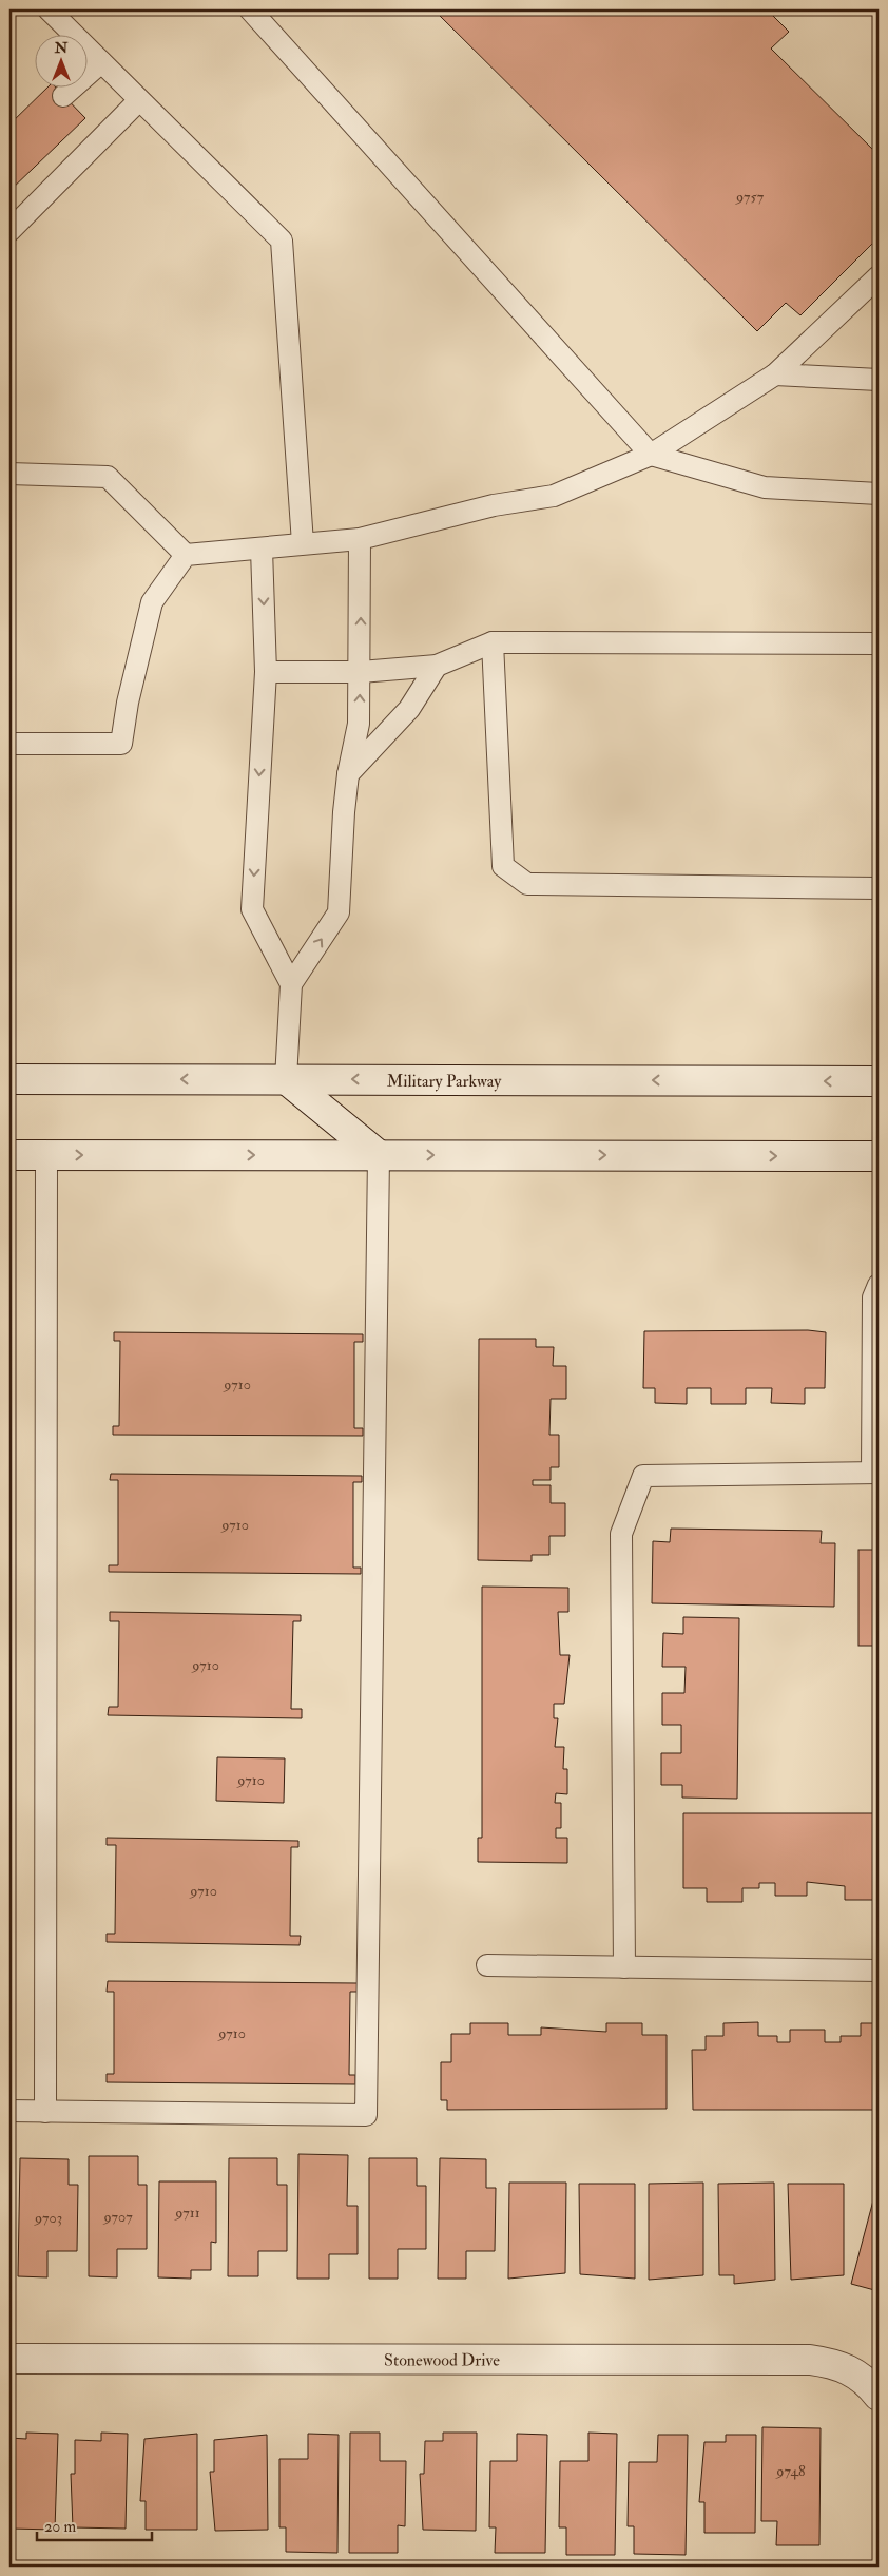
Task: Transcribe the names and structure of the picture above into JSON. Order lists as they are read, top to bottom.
{
  "streets": {
    "main road": ["Military Parkway", "Stonewood Drive"]
  },
  "house_numbers": [
    "9757",
    "9710",
    "9710",
    "9710",
    "9710",
    "9710",
    "9710",
    "9711",
    "9707",
    "9703",
    "9748"
  ],
  "scale_bar": "20 m",
  "north": "top"
}
